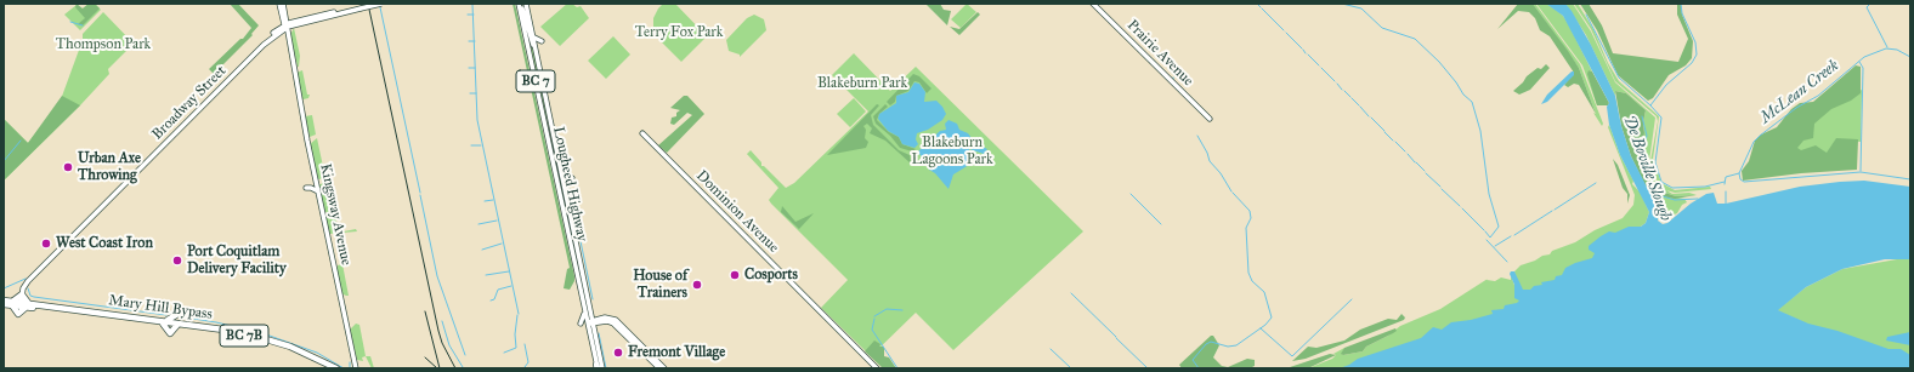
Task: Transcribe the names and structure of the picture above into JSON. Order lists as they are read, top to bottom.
{
  "streets": {
    "highway": ["Mary Hill Bypass", "BC 7B"],
    "main road": [
      "Prairie Avenue",
      "BC 7",
      "Broadway Street",
      "Lougheed Highway",
      "Dominion Avenue",
      "Kingsway Avenue"
    ]
  },
  "crossings": [
    ["Broadway Street", "Kingsway Avenue"]
  ],
  "water": ["McLean Creek", "De Boville Slough"],
  "parks": [
    "Terry Fox Park",
    "Thompson Park",
    "Blakeburn Park",
    "Blakeburn Lagoons Park"
  ],
  "places": [
    "Urban Axe Throwing",
    "West Coast Iron",
    "Port Coquitlam Delivery Facility",
    "Cosports",
    "House of Trainers",
    "Fremont Village"
  ]
}
